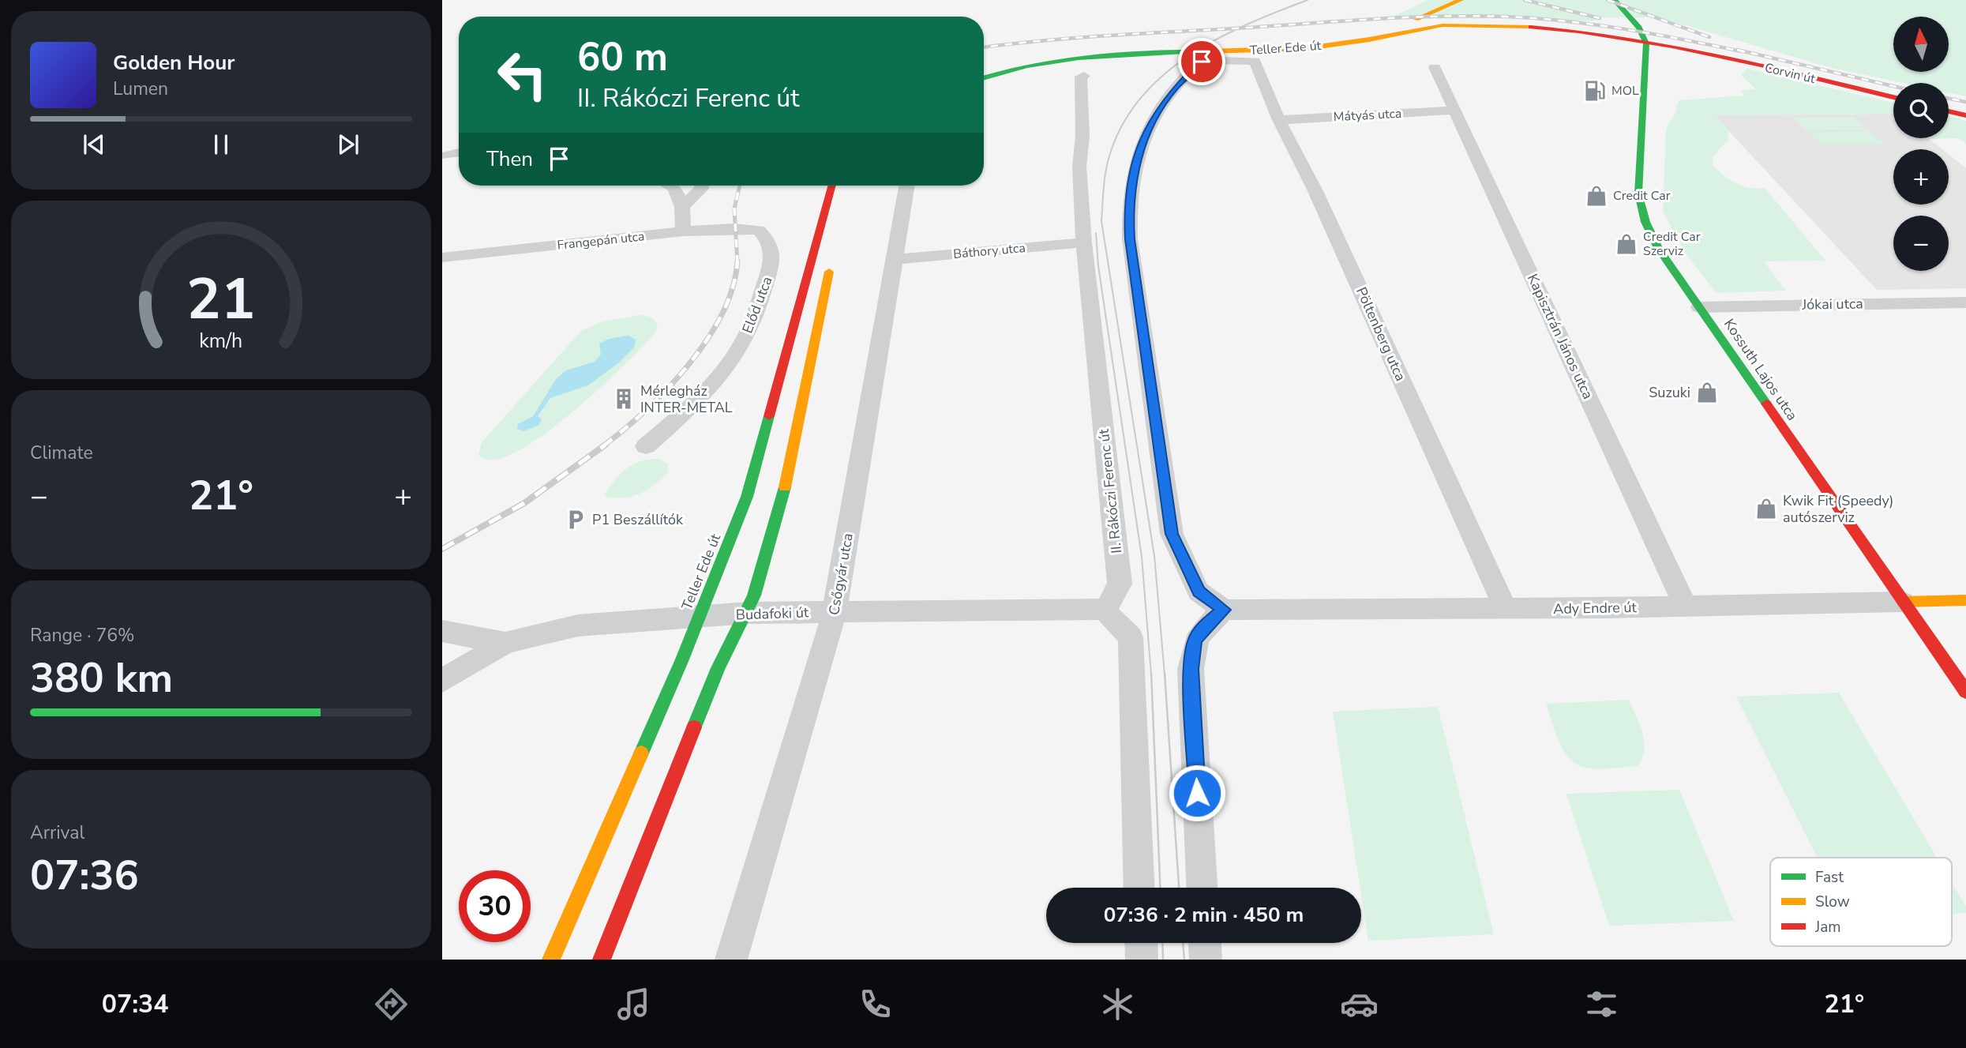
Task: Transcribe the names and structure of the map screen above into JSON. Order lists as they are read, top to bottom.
{
  "streets": {
    "main road": [
      "Teller Ede út",
      "Corvin út",
      "Kossuth Lajos utca",
      "Ady Endre út"
    ],
    "street": [
      "Mátyás utca",
      "Frangepán utca",
      "Báthory utca",
      "Jókai utca",
      "Előd utca",
      "Pöltenberg utca",
      "Kapisztrán János utca",
      "II. Rákóczi Ferenc út",
      "Csőgyár utca",
      "Budafoki út"
    ]
  },
  "crossings": [
    ["Teller Ede út", "Pöltenberg utca"],
    ["Teller Ede út", "Budafoki út"],
    ["Corvin út", "Kossuth Lajos utca"],
    ["Mátyás utca", "Pöltenberg utca"],
    ["Mátyás utca", "Kapisztrán János utca"],
    ["Frangepán utca", "Előd utca"],
    ["Báthory utca", "II. Rákóczi Ferenc út"],
    ["Báthory utca", "Csőgyár utca"],
    ["Jókai utca", "Kossuth Lajos utca"],
    ["Pöltenberg utca", "Ady Endre út"],
    ["Kapisztrán János utca", "Ady Endre út"],
    ["Kossuth Lajos utca", "Ady Endre út"],
    ["II. Rákóczi Ferenc út", "Budafoki út"],
    ["Csőgyár utca", "Budafoki út"]
  ],
  "places": {
    "fuel station": ["MOL"],
    "shop": [
      "Credit Car",
      "Credit Car Szerviz",
      "Suzuki",
      "Kwik Fit (Speedy) autószerviz"
    ],
    "building": ["Mérlegház INTER-METAL"],
    "parking": ["P1 Beszállítók"]
  },
  "legend": ["Fast", "Slow", "Jam"],
  "north": "top",
  "page": {
    "map_buttons": ["+", "−"],
    "turn": ["60 m", "II. Rákóczi Ferenc út"],
    "song": ["Golden Hour", "Lumen"],
    "then": "Then",
    "tile": [
      "Climate",
      ["Range · 76%", "380 km"],
      ["Arrival", "07:36"]
    ],
    "heat": ["−", "21°", "+"],
    "limit": "30",
    "trip": "07:36 · 2 min · 450 m",
    "tabs": ["07:34", "21°"],
    "gauge": ["21", "km/h"]
  }
}
